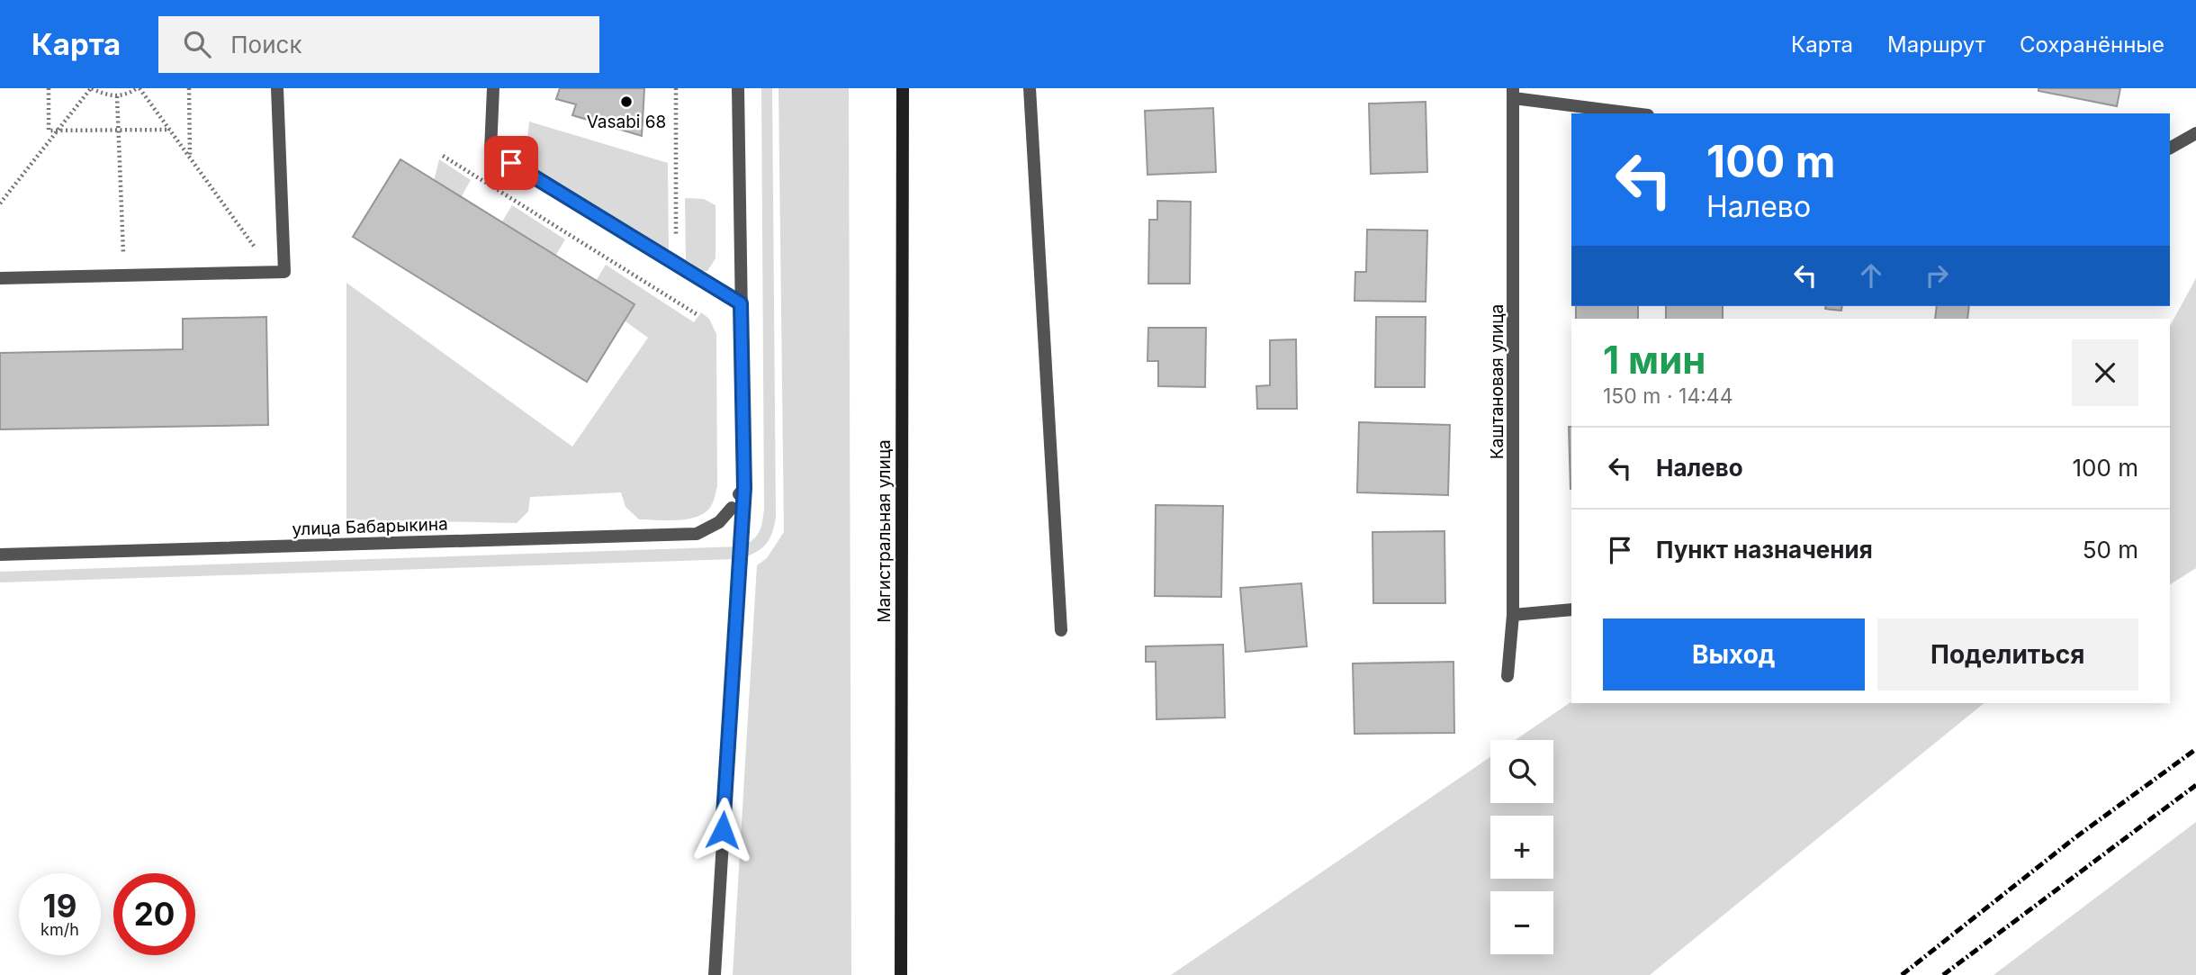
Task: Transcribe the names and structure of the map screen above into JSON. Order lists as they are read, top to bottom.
{
  "streets": {
    "main road": ["Магистральная улица"],
    "street": ["Каштановая улица", "улица Бабарыкина"]
  },
  "places": ["Vasabi 68"],
  "page": {
    "header": "Карта",
    "search": "Поиск",
    "nav": ["Карта", "Маршрут", "Сохранённые"],
    "turn": ["100 m", "Налево"],
    "heading": ["1 мин", "150 m · 14:44"],
    "list": [
      {
        "name": "Налево",
        "value": "100 m"
      },
      {
        "name": "Пункт назначения",
        "value": "50 m"
      }
    ],
    "buttons": ["Выход", "Поделиться"],
    "map_buttons": ["+", "−"],
    "speed": "19 km/h",
    "limit": "20"
  }
}
